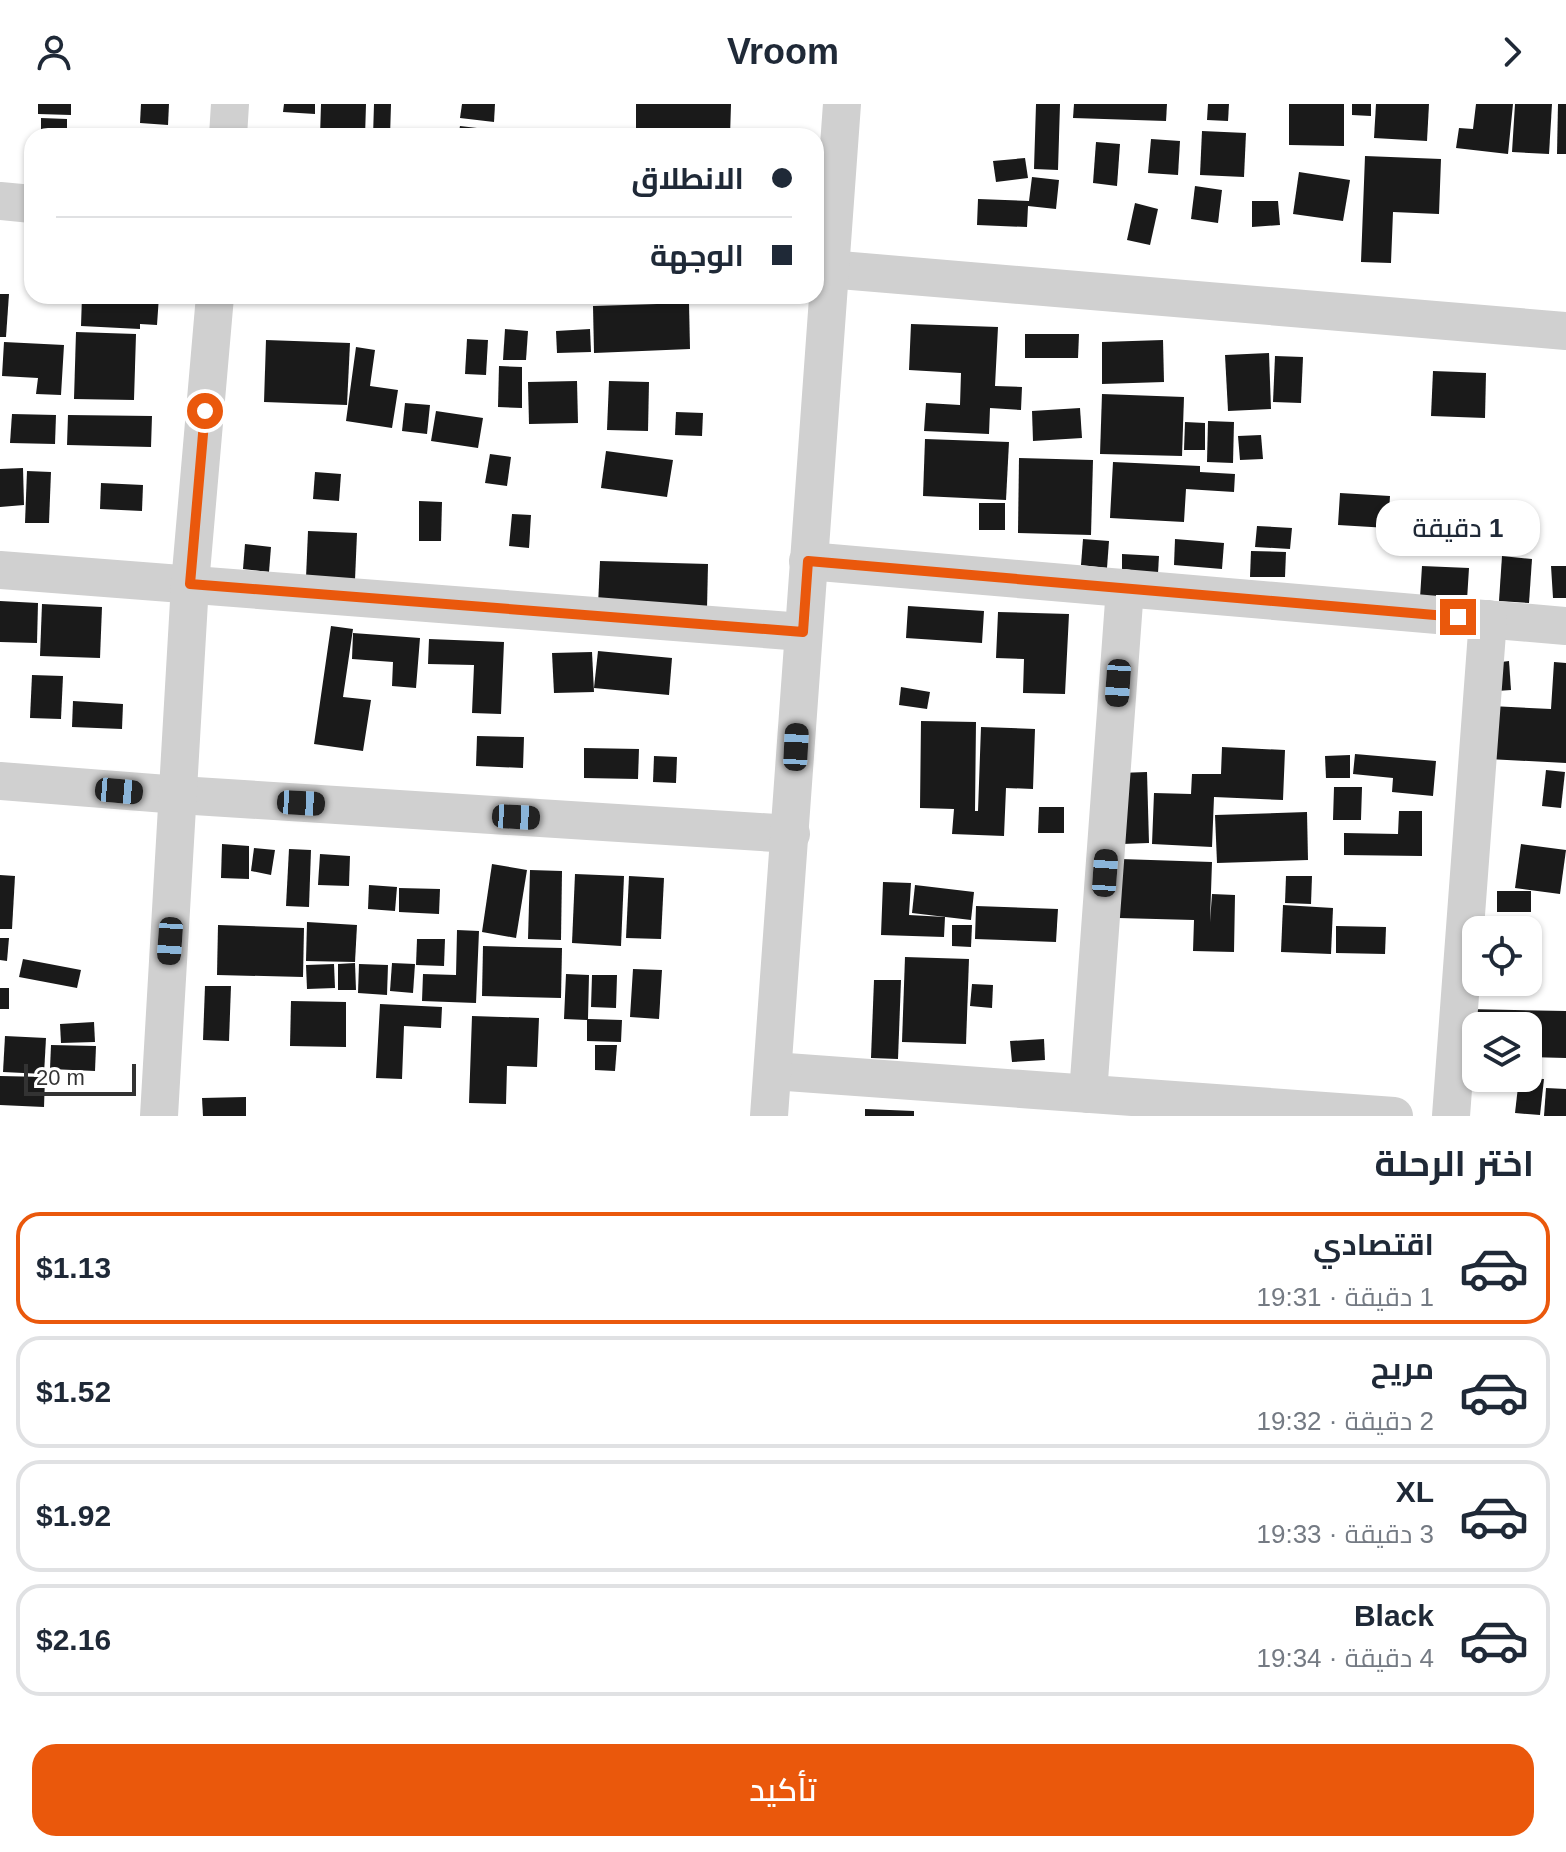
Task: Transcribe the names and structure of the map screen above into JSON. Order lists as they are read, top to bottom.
{
  "scale_bar": "20 m",
  "page": {
    "header": "Vroom",
    "banner": ["الانطلاق", "الوجهة"],
    "bubble": "1 دقيقة",
    "scale": "20 m",
    "heading": "اختر الرحلة",
    "list": [
      {
        "name": "اقتصادي",
        "note": "1 دقيقة · 19:31",
        "value": "$1.13"
      },
      {
        "name": "مريح",
        "note": "2 دقيقة · 19:32",
        "value": "$1.52"
      },
      {
        "name": "XL",
        "note": "3 دقيقة · 19:33",
        "value": "$1.92"
      },
      {
        "name": "Black",
        "note": "4 دقيقة · 19:34",
        "value": "$2.16"
      }
    ],
    "buttons": "تأكيد"
  }
}
